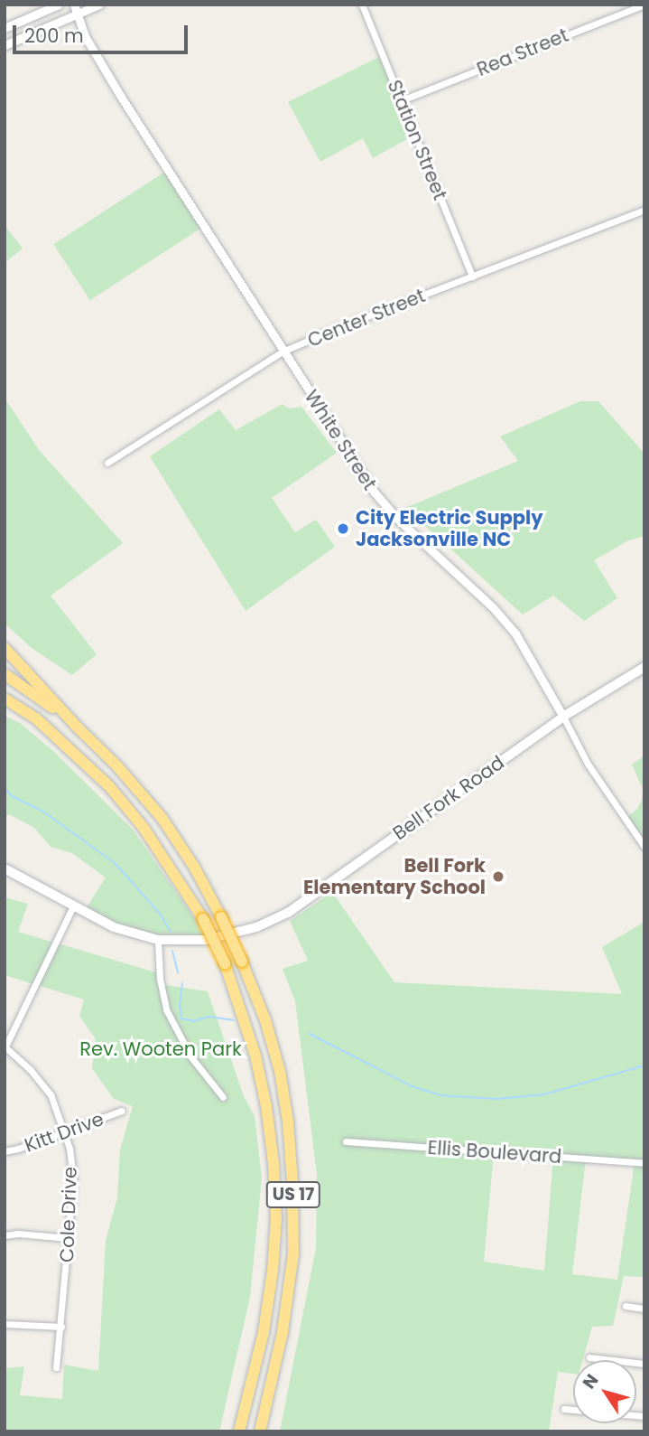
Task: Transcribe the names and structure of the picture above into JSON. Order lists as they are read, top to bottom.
{
  "streets": {
    "highway": ["US 17"],
    "main road": ["Bell Fork Road"],
    "street": [
      "Rea Street",
      "Station Street",
      "Center Street",
      "White Street",
      "Kitt Drive",
      "Ellis Boulevard",
      "Cole Drive"
    ]
  },
  "crossings": [
    ["Rea Street", "Station Street"],
    ["Station Street", "Center Street"],
    ["Center Street", "White Street"],
    ["White Street", "Bell Fork Road"],
    ["Kitt Drive", "Cole Drive"]
  ],
  "parks": ["Rev. Wooten Park"],
  "places": ["City Electric Supply Jacksonville NC", "Bell Fork Elementary School"],
  "scale_bar": "200 m",
  "north": "top left"
}
